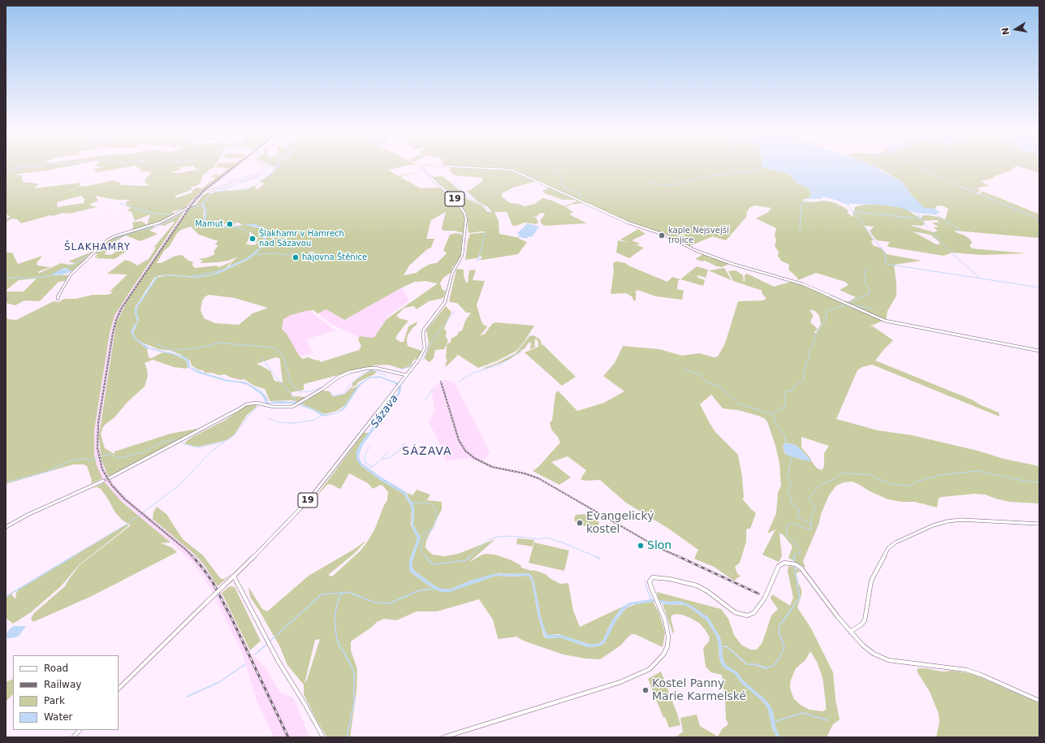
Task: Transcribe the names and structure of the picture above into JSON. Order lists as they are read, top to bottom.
{
  "streets": {
    "street": ["19"]
  },
  "districts": ["ŠLAKHAMRY", "SÁZAVA"],
  "water": ["Sázava"],
  "places": [
    "Mamut",
    "kaple Nejsvejší trojice",
    "Šlakhamr v Hamrech nad Sázavou",
    "hájovna Štěnice",
    "Evangelický kostel",
    "Slon",
    "Kostel Panny Marie Karmelské"
  ],
  "legend": [
    "Road",
    "Railway",
    "Park",
    "Water"
  ],
  "north": "left"
}
